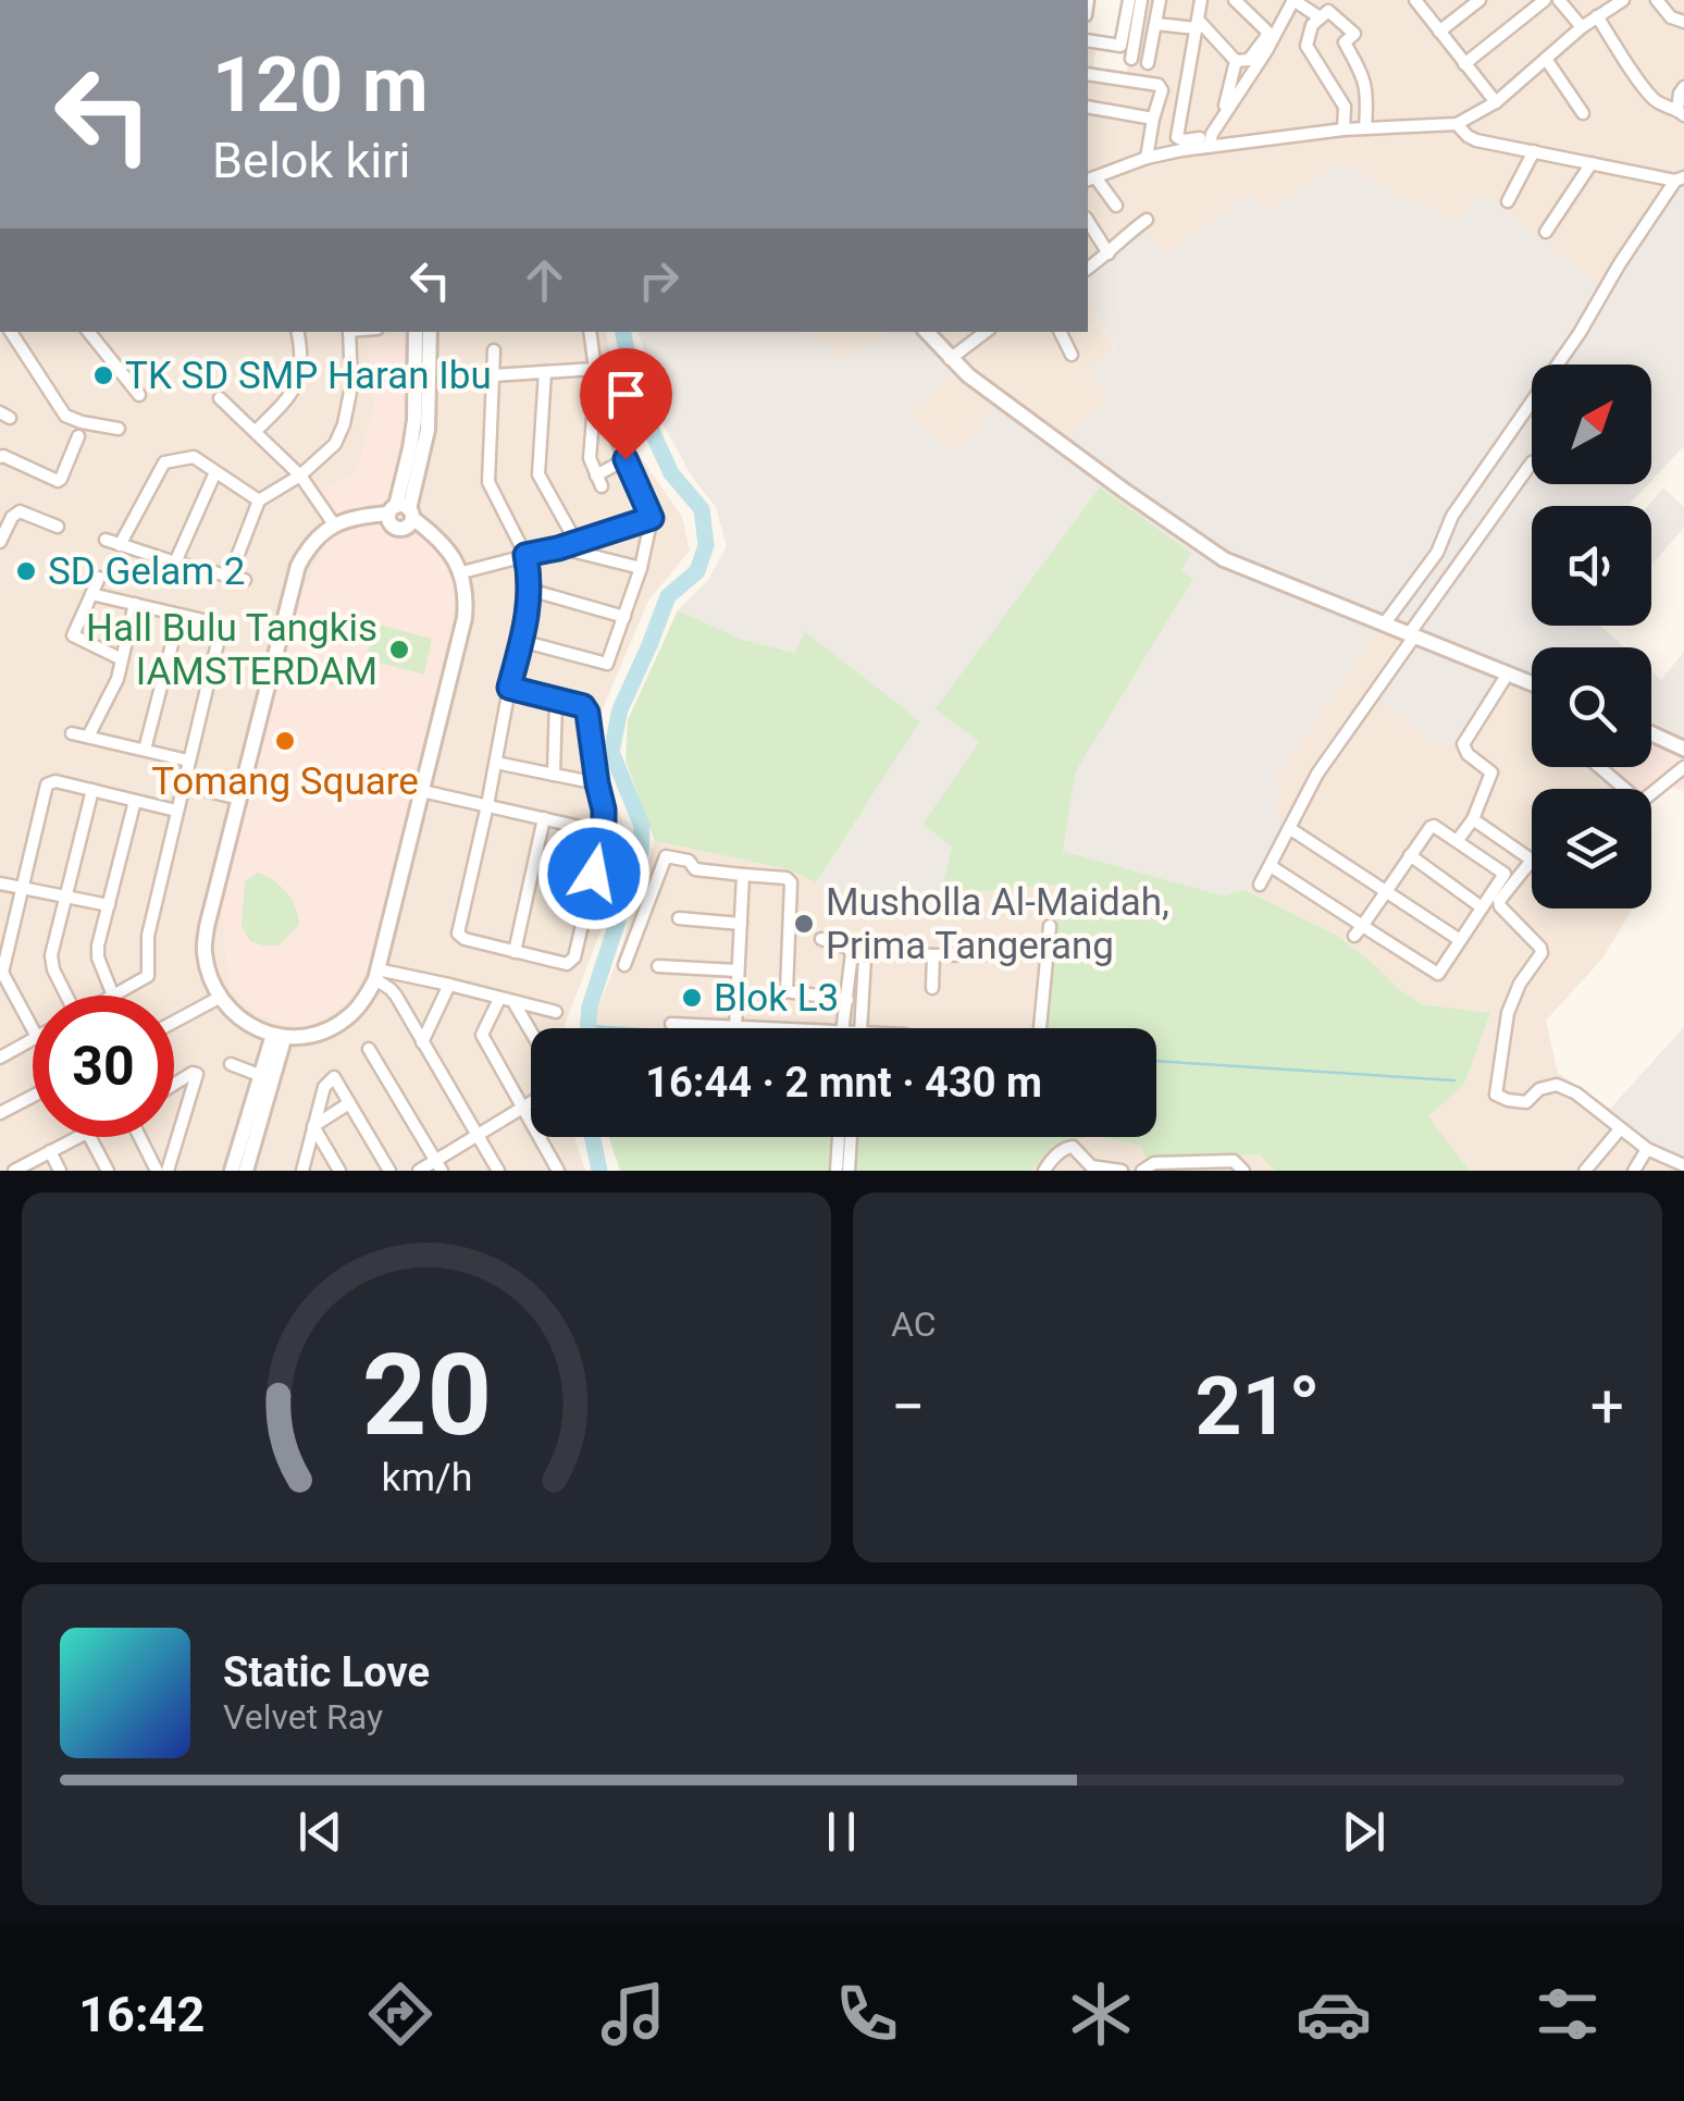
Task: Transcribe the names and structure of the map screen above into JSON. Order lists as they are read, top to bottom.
{
  "places": [
    "TK SD SMP Haran Ibu",
    "SD Gelam 2",
    "Hall Bulu Tangkis IAMSTERDAM",
    "Tomang Square",
    "Musholla Al-Maidah, Prima Tangerang",
    "Blok L3"
  ],
  "north": "top right",
  "page": {
    "turn": ["120 m", "Belok kiri"],
    "limit": "30",
    "trip": "16:44 · 2 mnt · 430 m",
    "tile": "AC",
    "heat": ["−", "21°", "+"],
    "song": ["Static Love", "Velvet Ray"],
    "tabs": "16:42",
    "gauge": ["20", "km/h"]
  }
}
